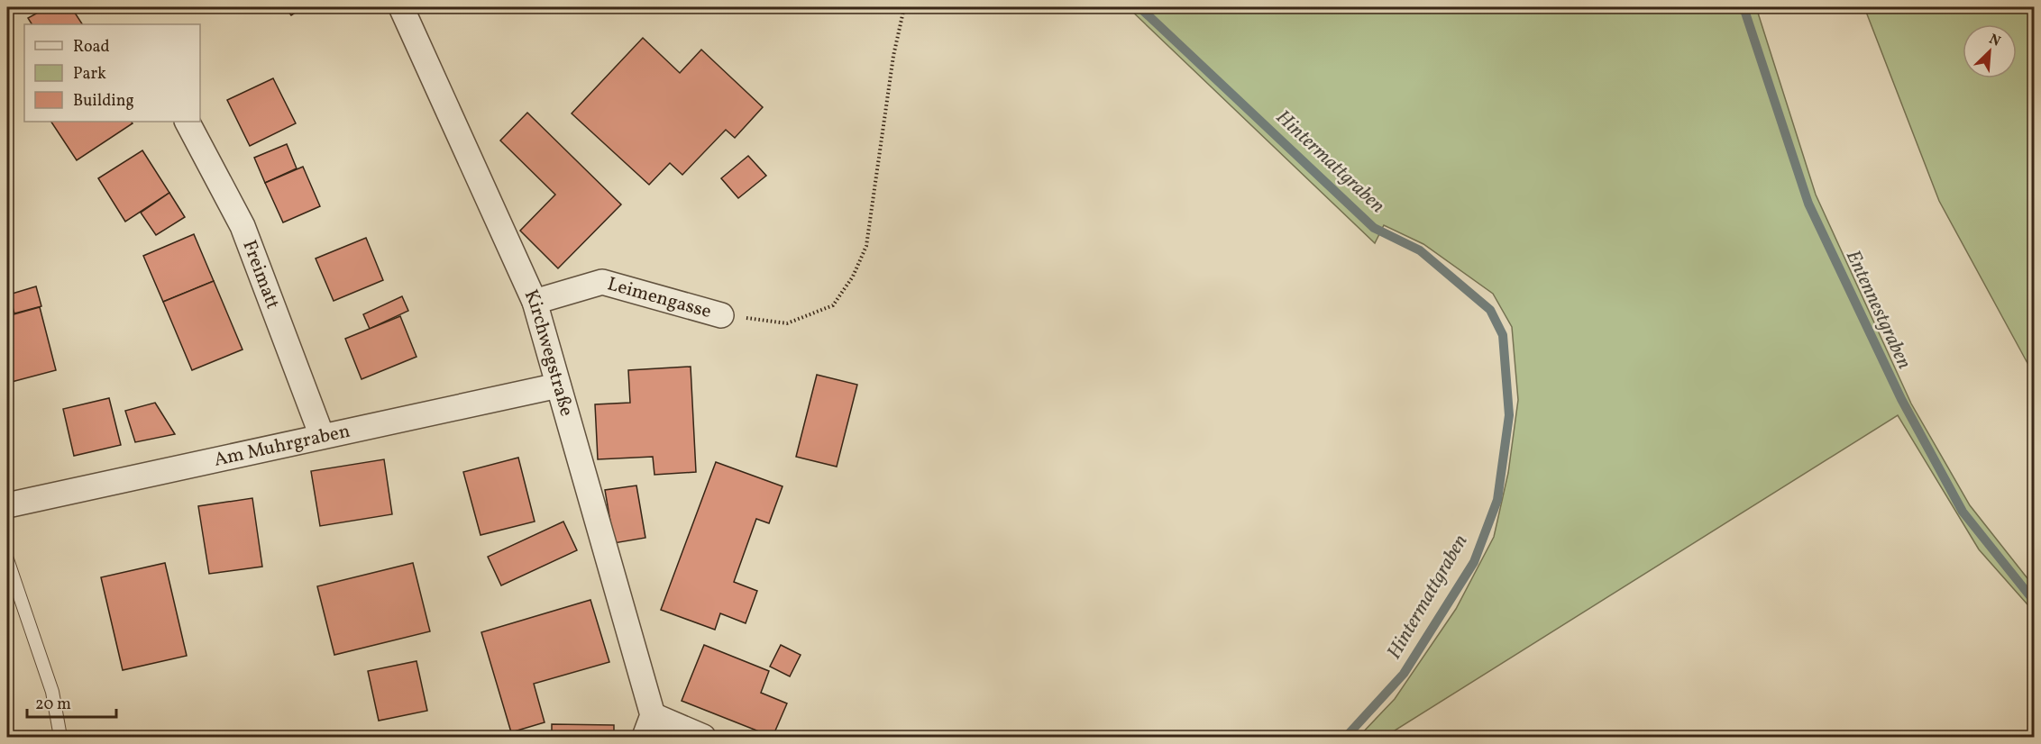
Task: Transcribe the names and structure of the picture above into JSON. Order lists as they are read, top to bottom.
{
  "streets": {
    "street": [
      "Freimatt",
      "Leimengasse",
      "Kirchwegstraße",
      "Am Muhrgraben"
    ]
  },
  "crossings": [
    ["Freimatt", "Am Muhrgraben"],
    ["Leimengasse", "Kirchwegstraße"],
    ["Kirchwegstraße", "Am Muhrgraben"]
  ],
  "water": ["Hintermattgraben", "Entennestgraben"],
  "legend": ["Road", "Park", "Building"],
  "scale_bar": "20 m",
  "north": "top right"
}
